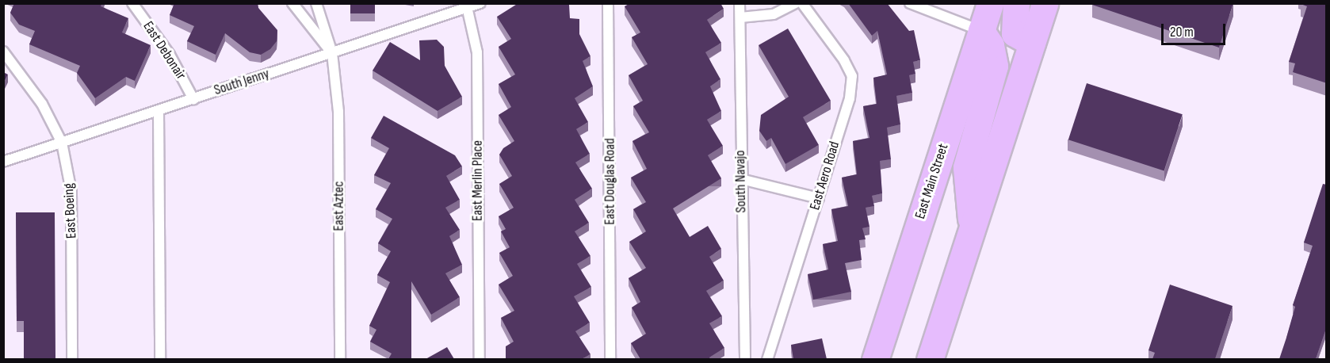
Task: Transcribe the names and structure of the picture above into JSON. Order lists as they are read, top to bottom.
{
  "streets": {
    "main road": ["East Main Street"],
    "lane": [
      "East Debonair",
      "South Jenny",
      "East Aero Road",
      "East Merlin Place",
      "East Douglas Road",
      "South Navajo",
      "East Aztec",
      "East Boeing"
    ]
  },
  "crossings": [
    ["East Debonair", "South Jenny"],
    ["South Jenny", "East Merlin Place"],
    ["South Jenny", "East Aztec"],
    ["South Jenny", "East Boeing"]
  ],
  "scale_bar": "20 m"
}
